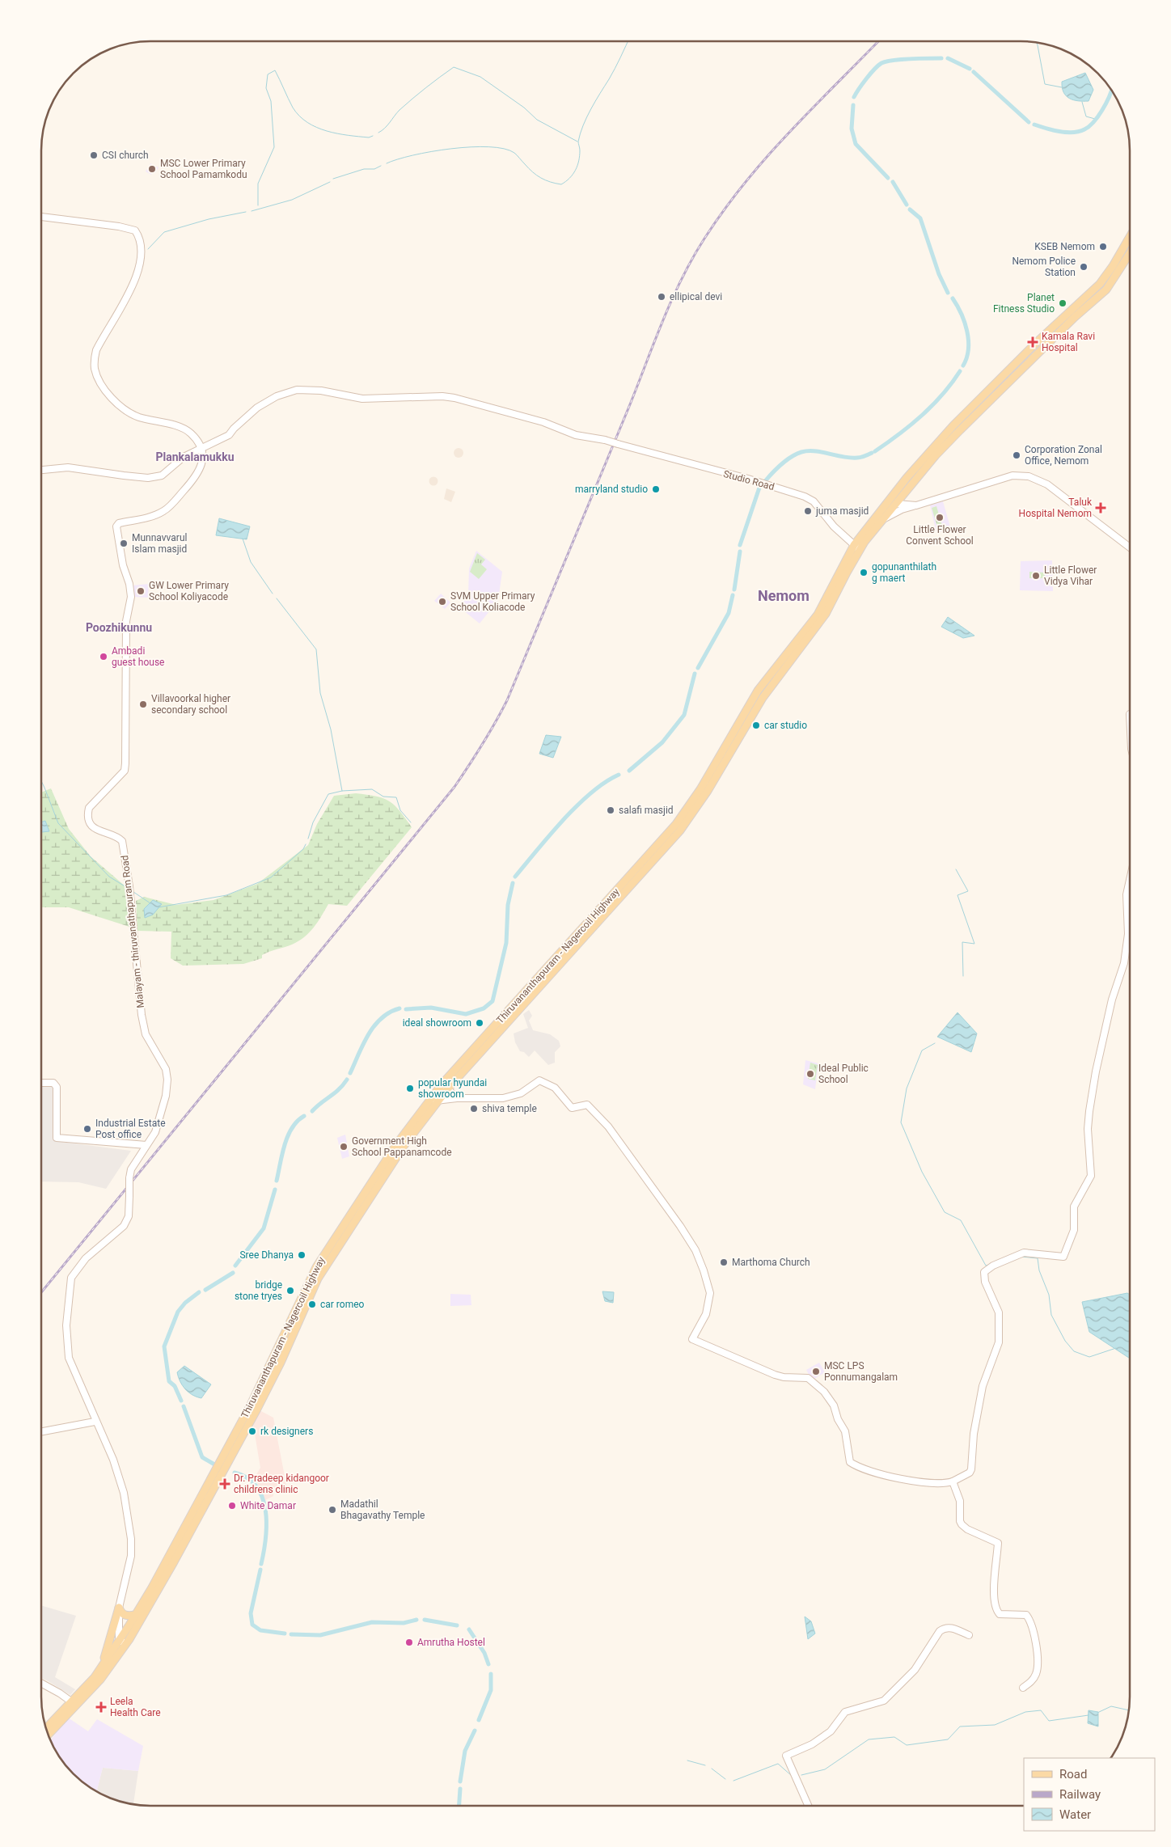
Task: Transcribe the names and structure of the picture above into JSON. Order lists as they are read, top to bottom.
{
  "streets": {
    "main road": ["Thiruvananthapuram - Nagercoil Highway"],
    "street": ["Studio Road", "Malayam - thiruvanathapuram Road"]
  },
  "crossings": [
    ["Studio Road", "Malayam - thiruvanathapuram Road"],
    ["Studio Road", "Thiruvananthapuram - Nagercoil Highway"]
  ],
  "districts": ["Plankalamukku", "Nemom", "Poozhikunnu"],
  "places": {
    "other": [
      "CSI church",
      "MSC Lower Primary School Pamamkodu",
      "KSEB Nemom",
      "Nemom Police Station",
      "ellipical devi",
      "Planet Fitness Studio",
      "Corporation Zonal Office, Nemom",
      "marryland studio",
      "juma masjid",
      "Little Flower Convent School",
      "Munnavvarul Islam masjid",
      "gopunanthilath g maert",
      "Little Flower Vidya Vihar",
      "GW Lower Primary School Koliyacode",
      "SVM Upper Primary School Koliacode",
      "Ambadi guest house",
      "Villavoorkal higher secondary school",
      "car studio",
      "salafi masjid",
      "ideal showroom",
      "Ideal Public School",
      "popular hyundai showroom",
      "shiva temple",
      "Industrial Estate Post office",
      "Government High School Pappanamcode",
      "Sree Dhanya",
      "Marthoma Church",
      "bridge stone tryes",
      "car romeo",
      "MSC LPS Ponnumangalam",
      "rk designers",
      "White Damar",
      "Madathil Bhagavathy Temple",
      "Amrutha Hostel"
    ],
    "health": [
      "Kamala Ravi Hospital",
      "Taluk Hospital Nemom",
      "Dr. Pradeep kidangoor childrens clinic",
      "Leela Health Care"
    ]
  },
  "legend": ["Road", "Railway", "Water"]
}
